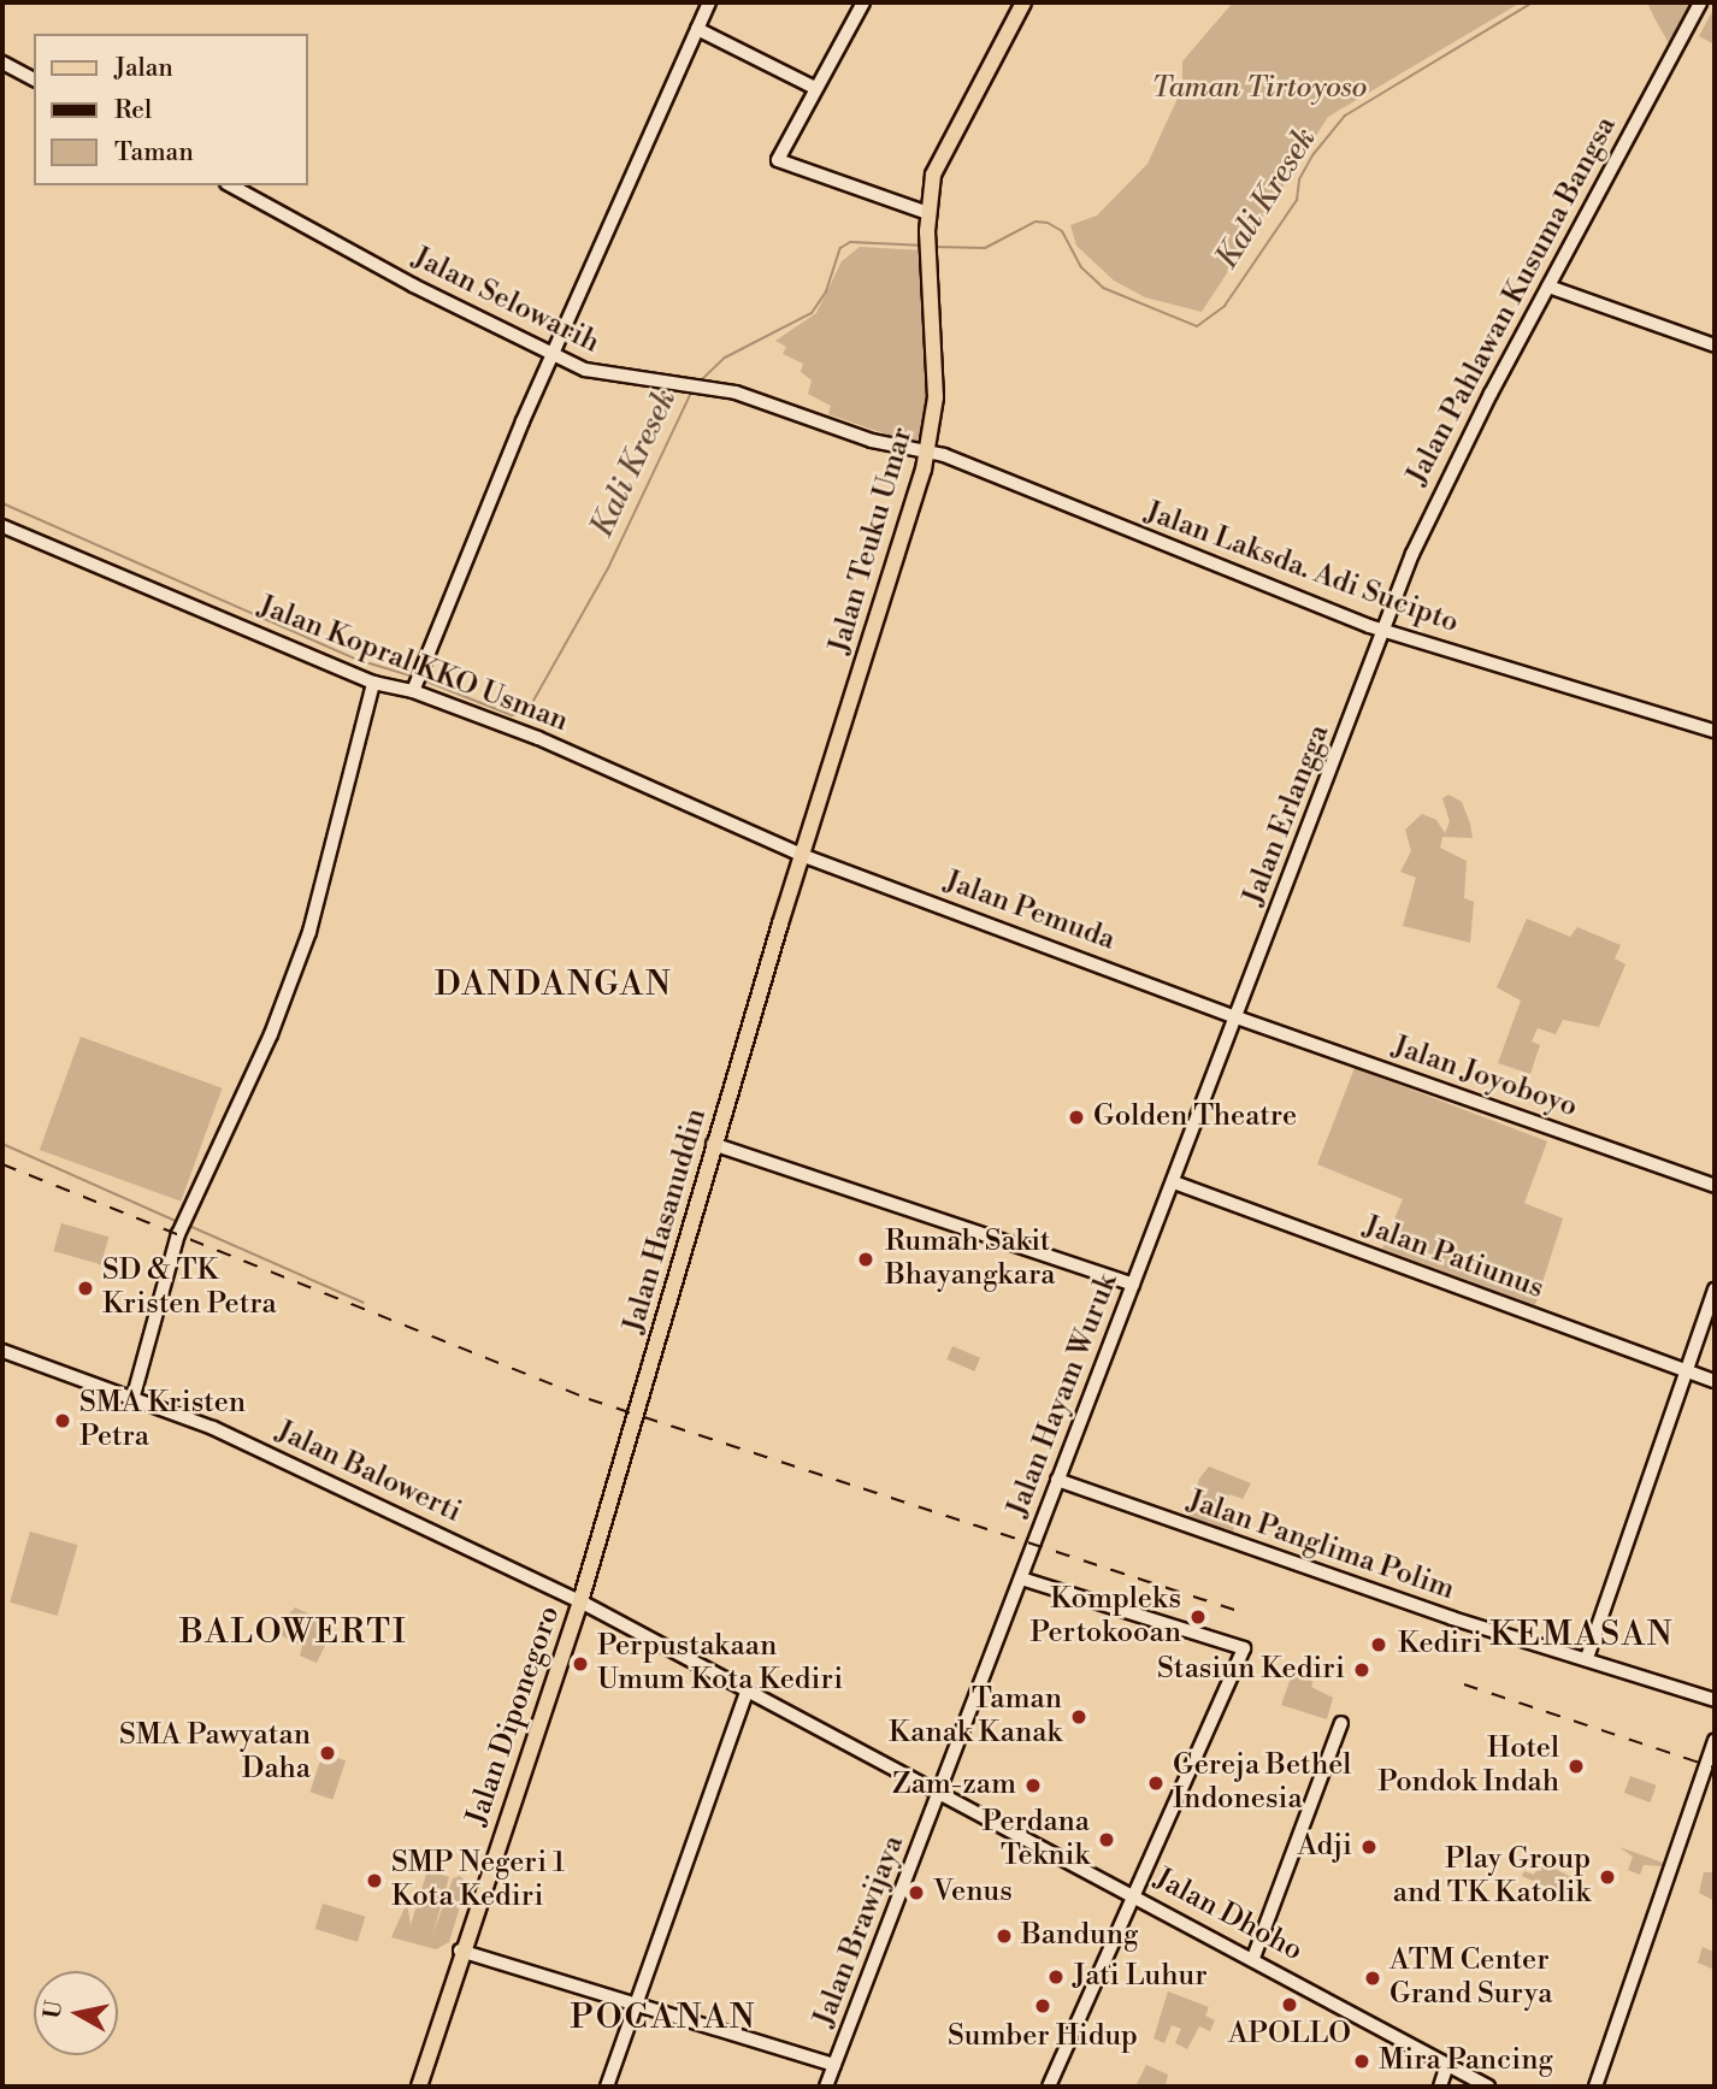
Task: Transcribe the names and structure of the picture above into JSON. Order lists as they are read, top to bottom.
{
  "streets": {
    "main road": ["Jalan Teuku Umar", "Jalan Hasanuddin", "Jalan Diponegoro"],
    "street": [
      "Jalan Selowarih",
      "Jalan Pahlawan Kusuma Bangsa",
      "Jalan Laksda. Adi Sucipto",
      "Jalan Kopral KKO Usman",
      "Jalan Erlangga",
      "Jalan Pemuda",
      "Jalan Joyoboyo",
      "Jalan Patiunus",
      "Jalan Hayam Wuruk",
      "Jalan Balowerti",
      "Jalan Panglima Polim",
      "Jalan Dhoho",
      "Jalan Brawijaya"
    ]
  },
  "crossings": [
    ["Jalan Selowarih", "Jalan Teuku Umar"],
    ["Jalan Selowarih", "Jalan Laksda. Adi Sucipto"],
    ["Jalan Pahlawan Kusuma Bangsa", "Jalan Laksda. Adi Sucipto"],
    ["Jalan Pahlawan Kusuma Bangsa", "Jalan Erlangga"],
    ["Jalan Teuku Umar", "Jalan Laksda. Adi Sucipto"],
    ["Jalan Teuku Umar", "Jalan Kopral KKO Usman"],
    ["Jalan Teuku Umar", "Jalan Pemuda"],
    ["Jalan Teuku Umar", "Jalan Hasanuddin"],
    ["Jalan Laksda. Adi Sucipto", "Jalan Erlangga"],
    ["Jalan Kopral KKO Usman", "Jalan Pemuda"],
    ["Jalan Kopral KKO Usman", "Jalan Hasanuddin"],
    ["Jalan Erlangga", "Jalan Pemuda"],
    ["Jalan Erlangga", "Jalan Joyoboyo"],
    ["Jalan Erlangga", "Jalan Hayam Wuruk"],
    ["Jalan Pemuda", "Jalan Joyoboyo"],
    ["Jalan Pemuda", "Jalan Hasanuddin"],
    ["Jalan Pemuda", "Jalan Hayam Wuruk"],
    ["Jalan Joyoboyo", "Jalan Hayam Wuruk"],
    ["Jalan Hasanuddin", "Jalan Balowerti"],
    ["Jalan Hasanuddin", "Jalan Diponegoro"],
    ["Jalan Patiunus", "Jalan Hayam Wuruk"],
    ["Jalan Hayam Wuruk", "Jalan Panglima Polim"],
    ["Jalan Hayam Wuruk", "Jalan Dhoho"],
    ["Jalan Hayam Wuruk", "Jalan Brawijaya"],
    ["Jalan Balowerti", "Jalan Diponegoro"],
    ["Jalan Balowerti", "Jalan Dhoho"],
    ["Jalan Dhoho", "Jalan Brawijaya"]
  ],
  "districts": [
    "DANDANGAN",
    "BALOWERTI",
    "KEMASAN",
    "POCANAN"
  ],
  "water": ["Kali Kresek"],
  "parks": ["Taman Tirtoyoso"],
  "places": [
    "Golden Theatre",
    "Rumah Sakit Bhayangkara",
    "SD & TK Kristen Petra",
    "SMA Kristen Petra",
    "Kompleks Pertokooan",
    "Kediri",
    "Perpustakaan Umum Kota Kediri",
    "Stasiun Kediri",
    "Taman Kanak Kanak",
    "SMA Pawyatan Daha",
    "Hotel Pondok Indah",
    "Gereja Bethel Indonesia",
    "Zam-zam",
    "Perdana Teknik",
    "Adji",
    "Play Group and TK Katolik",
    "SMP Negeri 1 Kota Kediri",
    "Venus",
    "Bandung",
    "Jati Luhur",
    "ATM Center Grand Surya",
    "APOLLO",
    "Sumber Hidup",
    "Mira Pancing"
  ],
  "legend": ["Jalan", "Rel", "Taman"],
  "north": "left"
}
